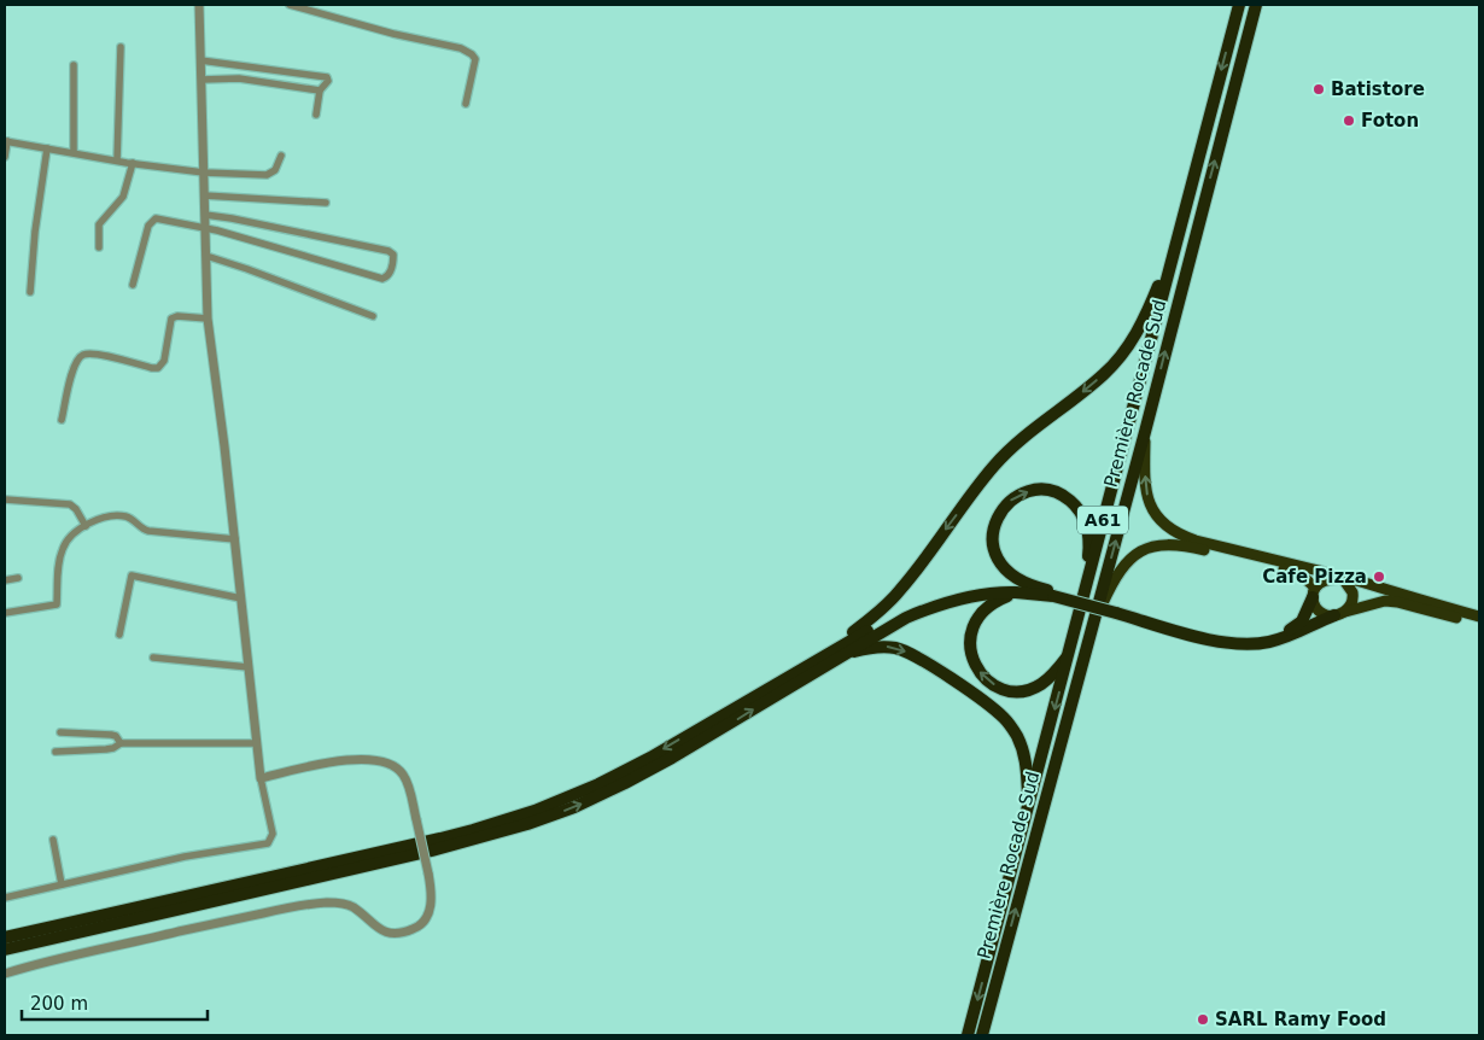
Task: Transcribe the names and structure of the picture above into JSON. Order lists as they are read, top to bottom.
{
  "streets": {
    "highway": ["Première Rocade Sud", "A61"]
  },
  "places": [
    "Batistore",
    "Foton",
    "Cafe Pizza",
    "SARL Ramy Food"
  ],
  "scale_bar": "200 m"
}
